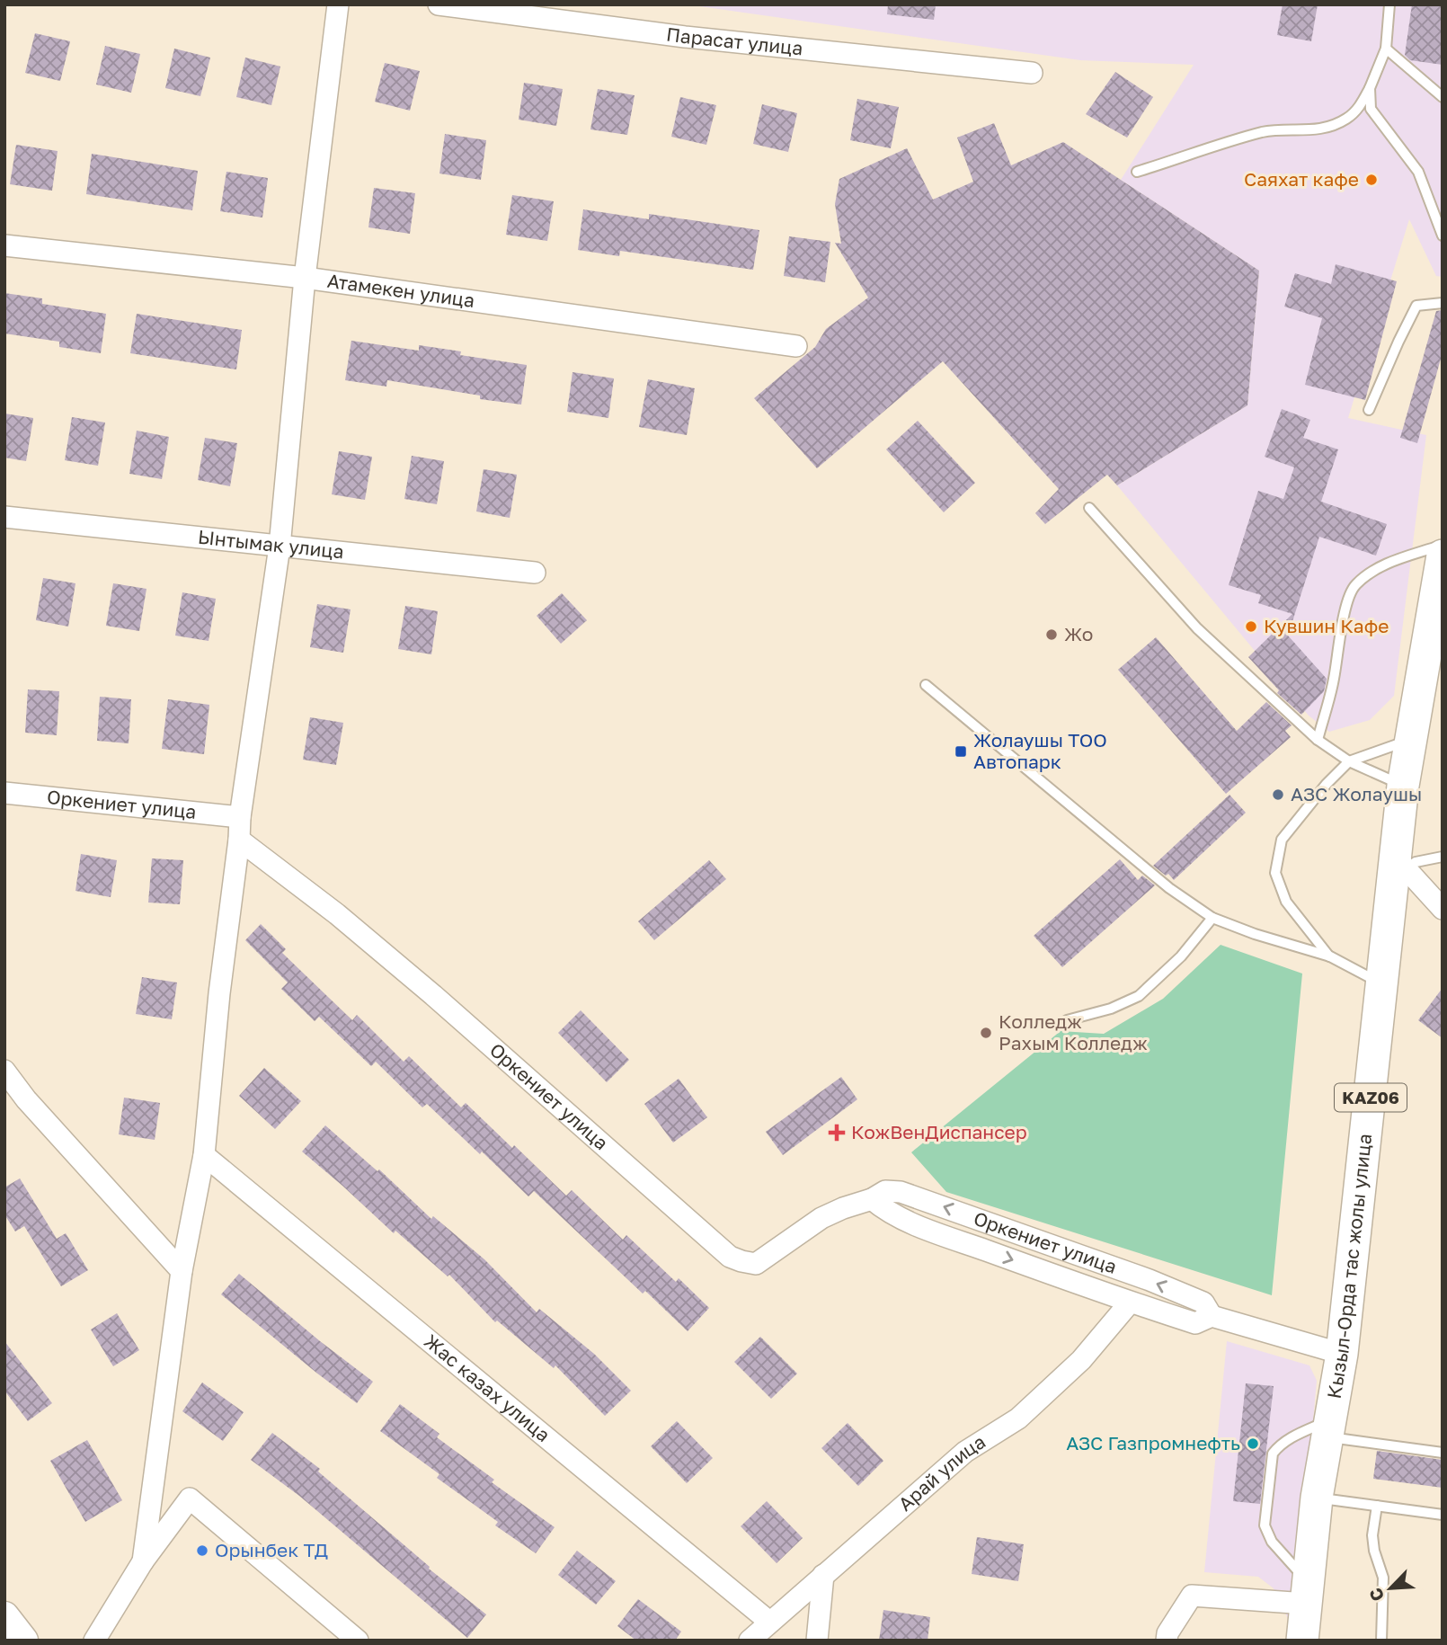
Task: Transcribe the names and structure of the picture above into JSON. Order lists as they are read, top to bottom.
{
  "streets": {
    "main road": ["KАZ06", "Кызыл-Орда тас жолы улица"],
    "street": [
      "Парасат улица",
      "Атамекен улица",
      "Ынтымак улица",
      "Оркениет улица",
      "Жас казах улица",
      "Арай улица"
    ]
  },
  "crossings": [
    ["Оркениет улица", "Кызыл-Орда тас жолы улица"],
    ["Оркениет улица", "Арай улица"],
    ["Жас казах улица", "Арай улица"]
  ],
  "places": {
    "other": [
      "Саяхат кафе",
      "Кувшин Кафе",
      "Жо",
      "АЗС Жолаушы",
      "Колледж Рахым Колледж",
      "АЗС Газпромнефть",
      "Орынбек ТД"
    ],
    "transit": ["Жолаушы ТОО Автопарк"],
    "health": ["КожВенДиспансер"]
  },
  "north": "bottom left"
}
